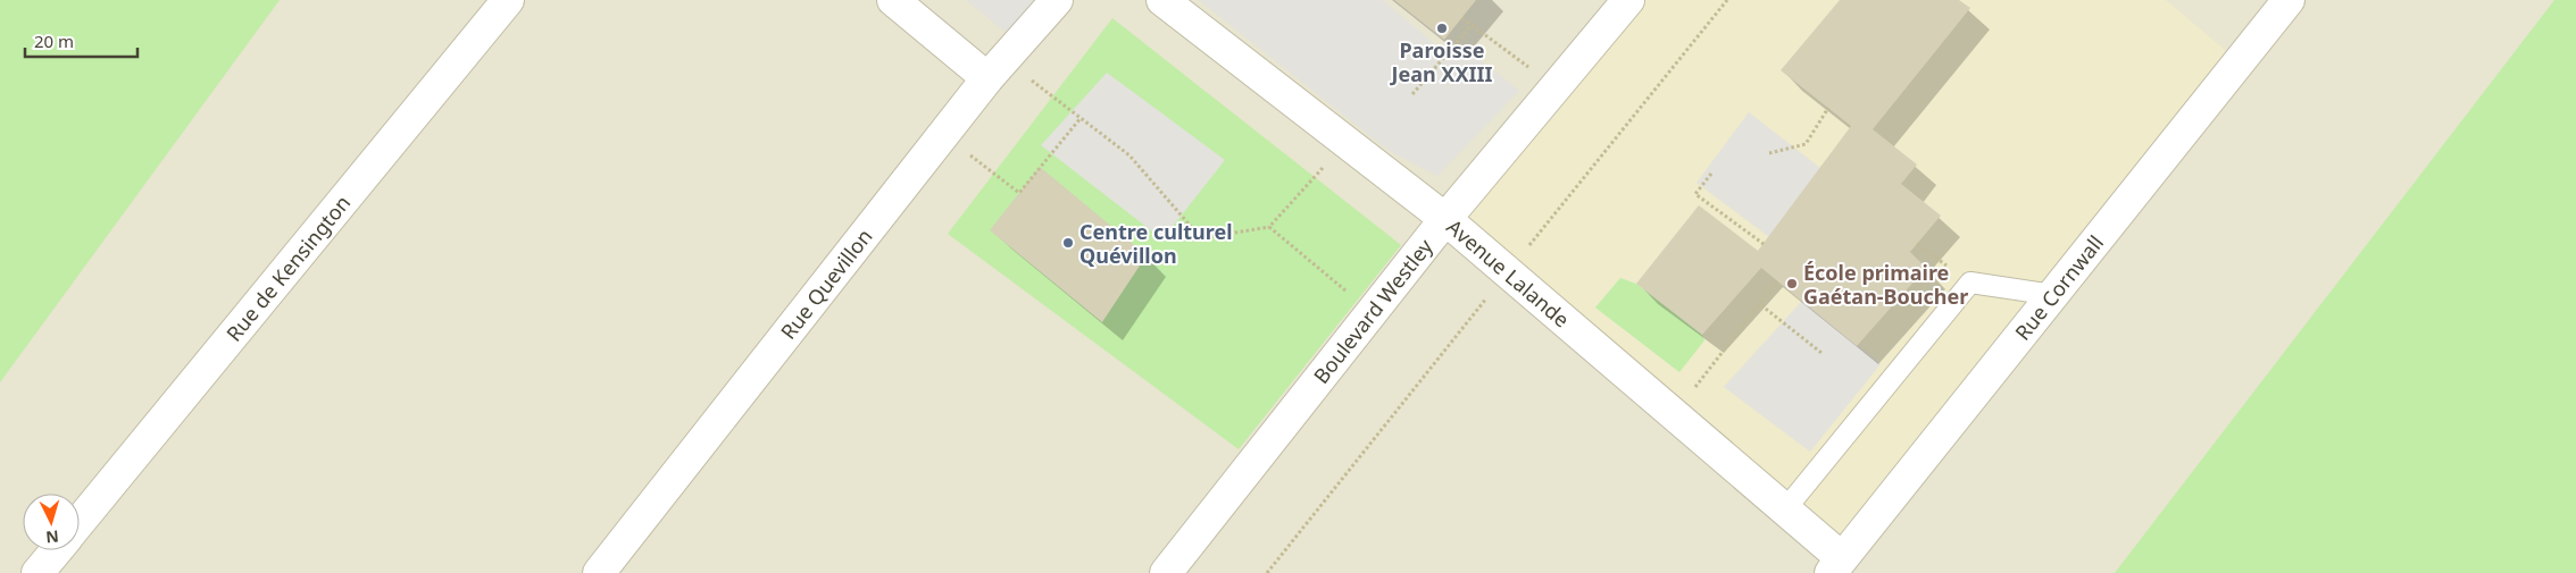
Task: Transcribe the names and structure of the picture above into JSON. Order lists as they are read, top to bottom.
{
  "streets": {
    "street": [
      "Rue de Kensington",
      "Avenue Lalande",
      "Rue Quevillon",
      "Rue Cornwall",
      "Boulevard Westley"
    ]
  },
  "crossings": [
    ["Avenue Lalande", "Rue Cornwall"],
    ["Avenue Lalande", "Boulevard Westley"]
  ],
  "places": ["Paroisse Jean XXIII", "Centre culturel Quévillon", "École primaire Gaétan-Boucher"],
  "scale_bar": "20 m",
  "north": "bottom"
}
